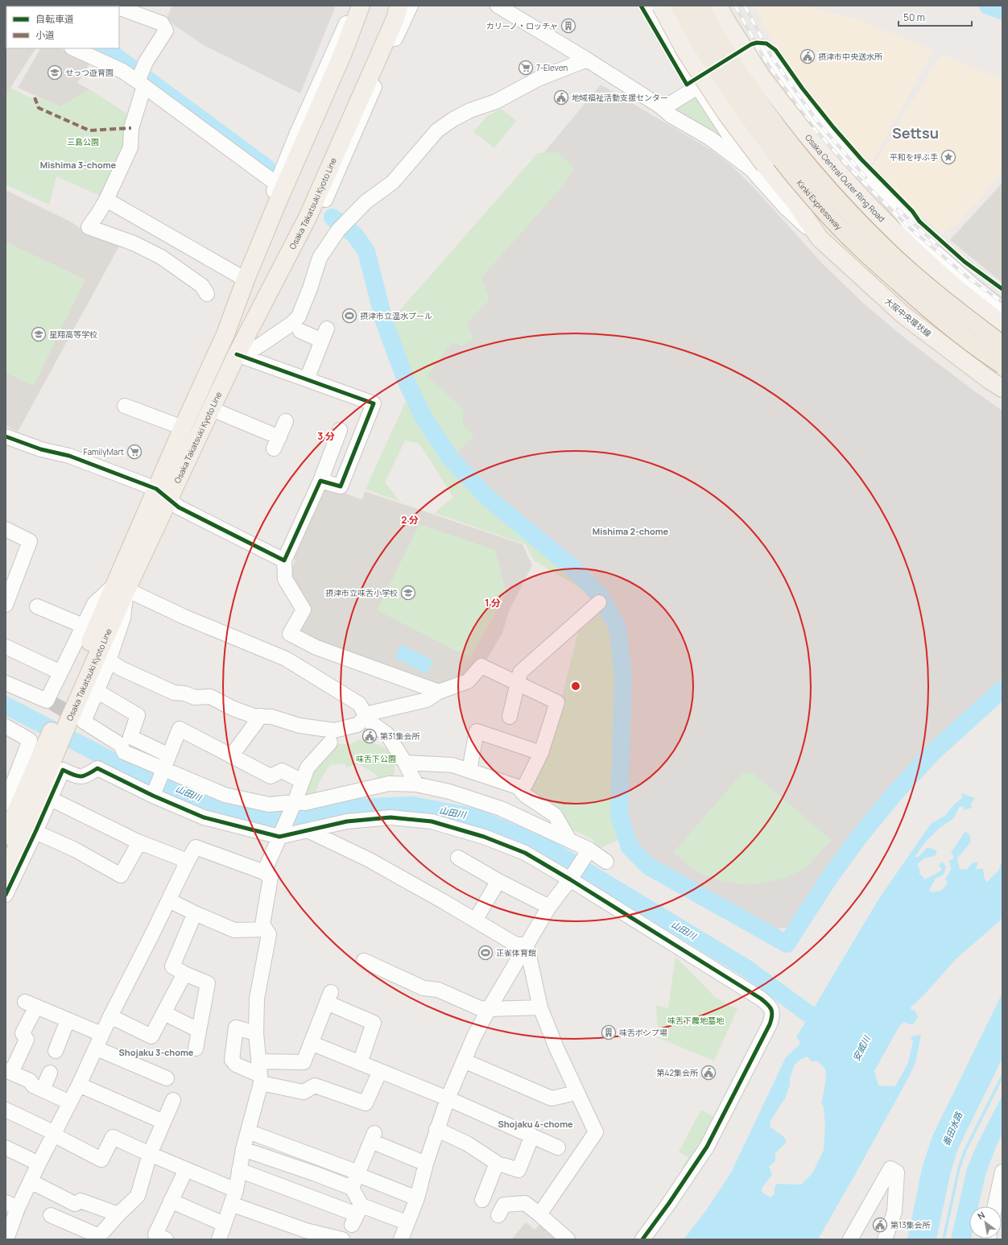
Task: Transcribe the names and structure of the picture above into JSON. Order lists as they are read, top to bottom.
{
  "streets": {
    "highway": ["Kinki Expressway"],
    "main road": ["Osaka Central Outer Ring Road", "Osaka Takatsuki Kyoto Line", "大阪中央環状線"]
  },
  "districts": [
    "Settsu",
    "Mishima 3-chome",
    "Mishima 2-chome",
    "Shojaku 3-chome",
    "Shojaku 4-chome"
  ],
  "water": ["山田川", "安威川", "番田水路"],
  "parks": ["三島公園", "味舌下公園", "味舌下農地墓地"],
  "places": {
    "building": ["カリーノ・ロッチャ", "味舌ポンプ場"],
    "public building": [
      "摂津市中央送水所",
      "地域福祉活動支援センター",
      "第31集会所",
      "第42集会所",
      "第13集会所"
    ],
    "supermarket": ["7-Eleven", "FamilyMart"],
    "school or university": ["せっつ遊育園", "星翔高等学校", "摂津市立味舌小学校"],
    "place": ["平和を呼ぶ手"],
    "sports": ["摂津市立温水プール", "正雀体育館"]
  },
  "legend": ["自転車道", "小道"],
  "scale_bar": "50 m",
  "north": "top left",
  "rings": ["3 分", "2 分", "1 分"]
}
